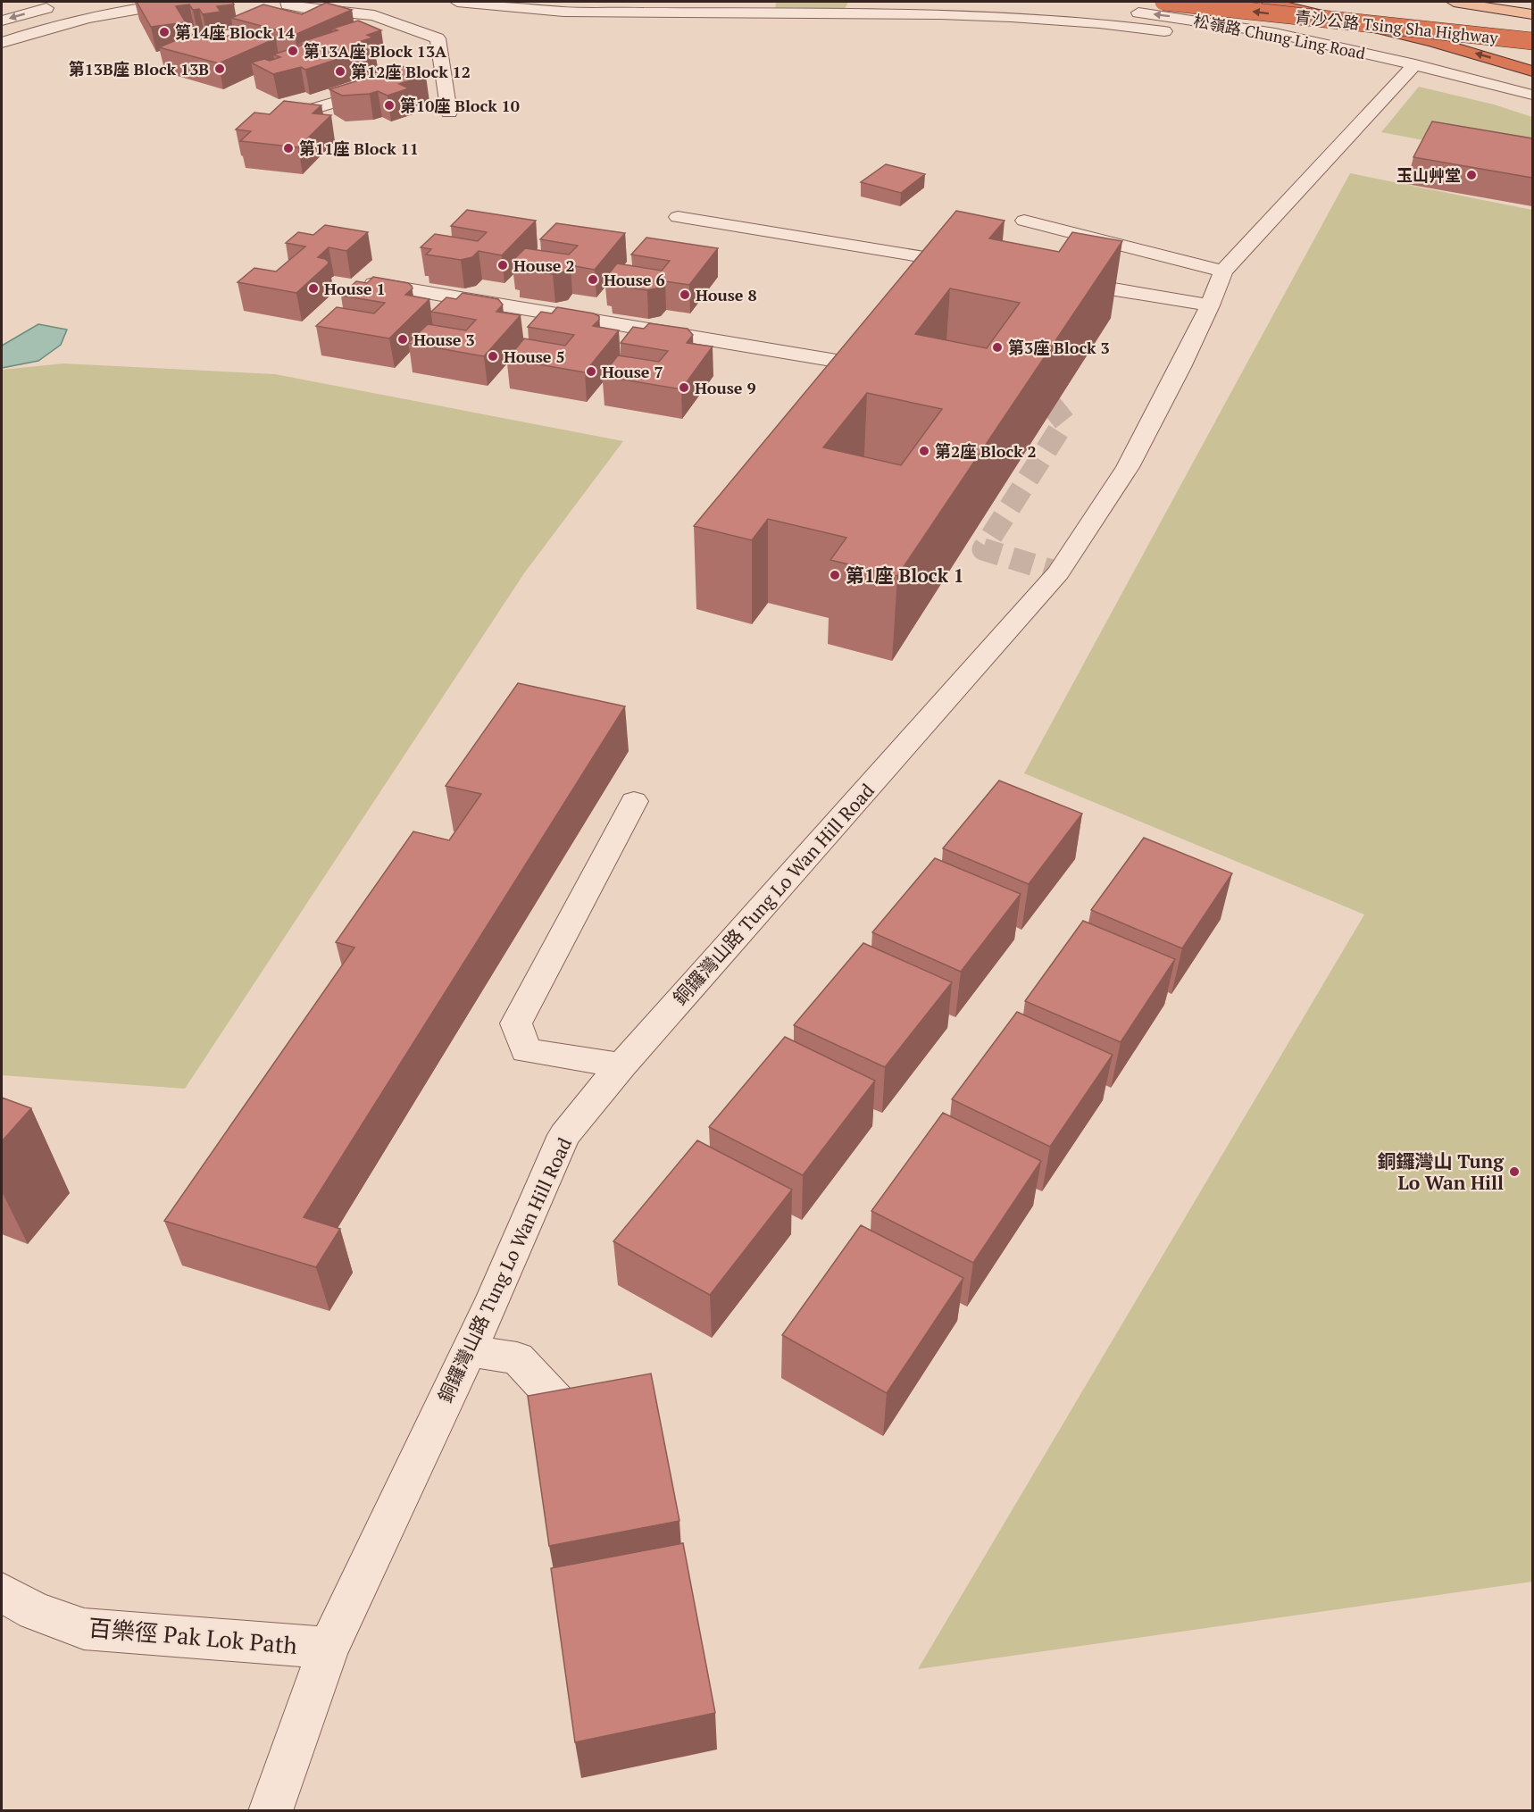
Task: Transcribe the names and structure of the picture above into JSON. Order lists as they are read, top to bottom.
{
  "streets": {
    "highway": ["青沙公路 Tsing Sha Highway"],
    "street": ["松嶺路 Chung Ling Road", "銅鑼灣山路 Tung Lo Wan Hill Road", "百樂徑 Pak Lok Path"]
  },
  "crossings": [
    ["松嶺路 Chung Ling Road", "銅鑼灣山路 Tung Lo Wan Hill Road"],
    ["銅鑼灣山路 Tung Lo Wan Hill Road", "百樂徑 Pak Lok Path"]
  ],
  "places": [
    "第14座 Block 14",
    "第13A座 Block 13A",
    "第13B座 Block 13B",
    "第12座 Block 12",
    "第10座 Block 10",
    "第11座 Block 11",
    "玉山艸堂",
    "House 2",
    "House 6",
    "House 1",
    "House 8",
    "House 3",
    "第3座 Block 3",
    "House 5",
    "House 7",
    "House 9",
    "第2座 Block 2",
    "第1座 Block 1",
    "銅鑼灣山 Tung Lo Wan Hill"
  ]
}
